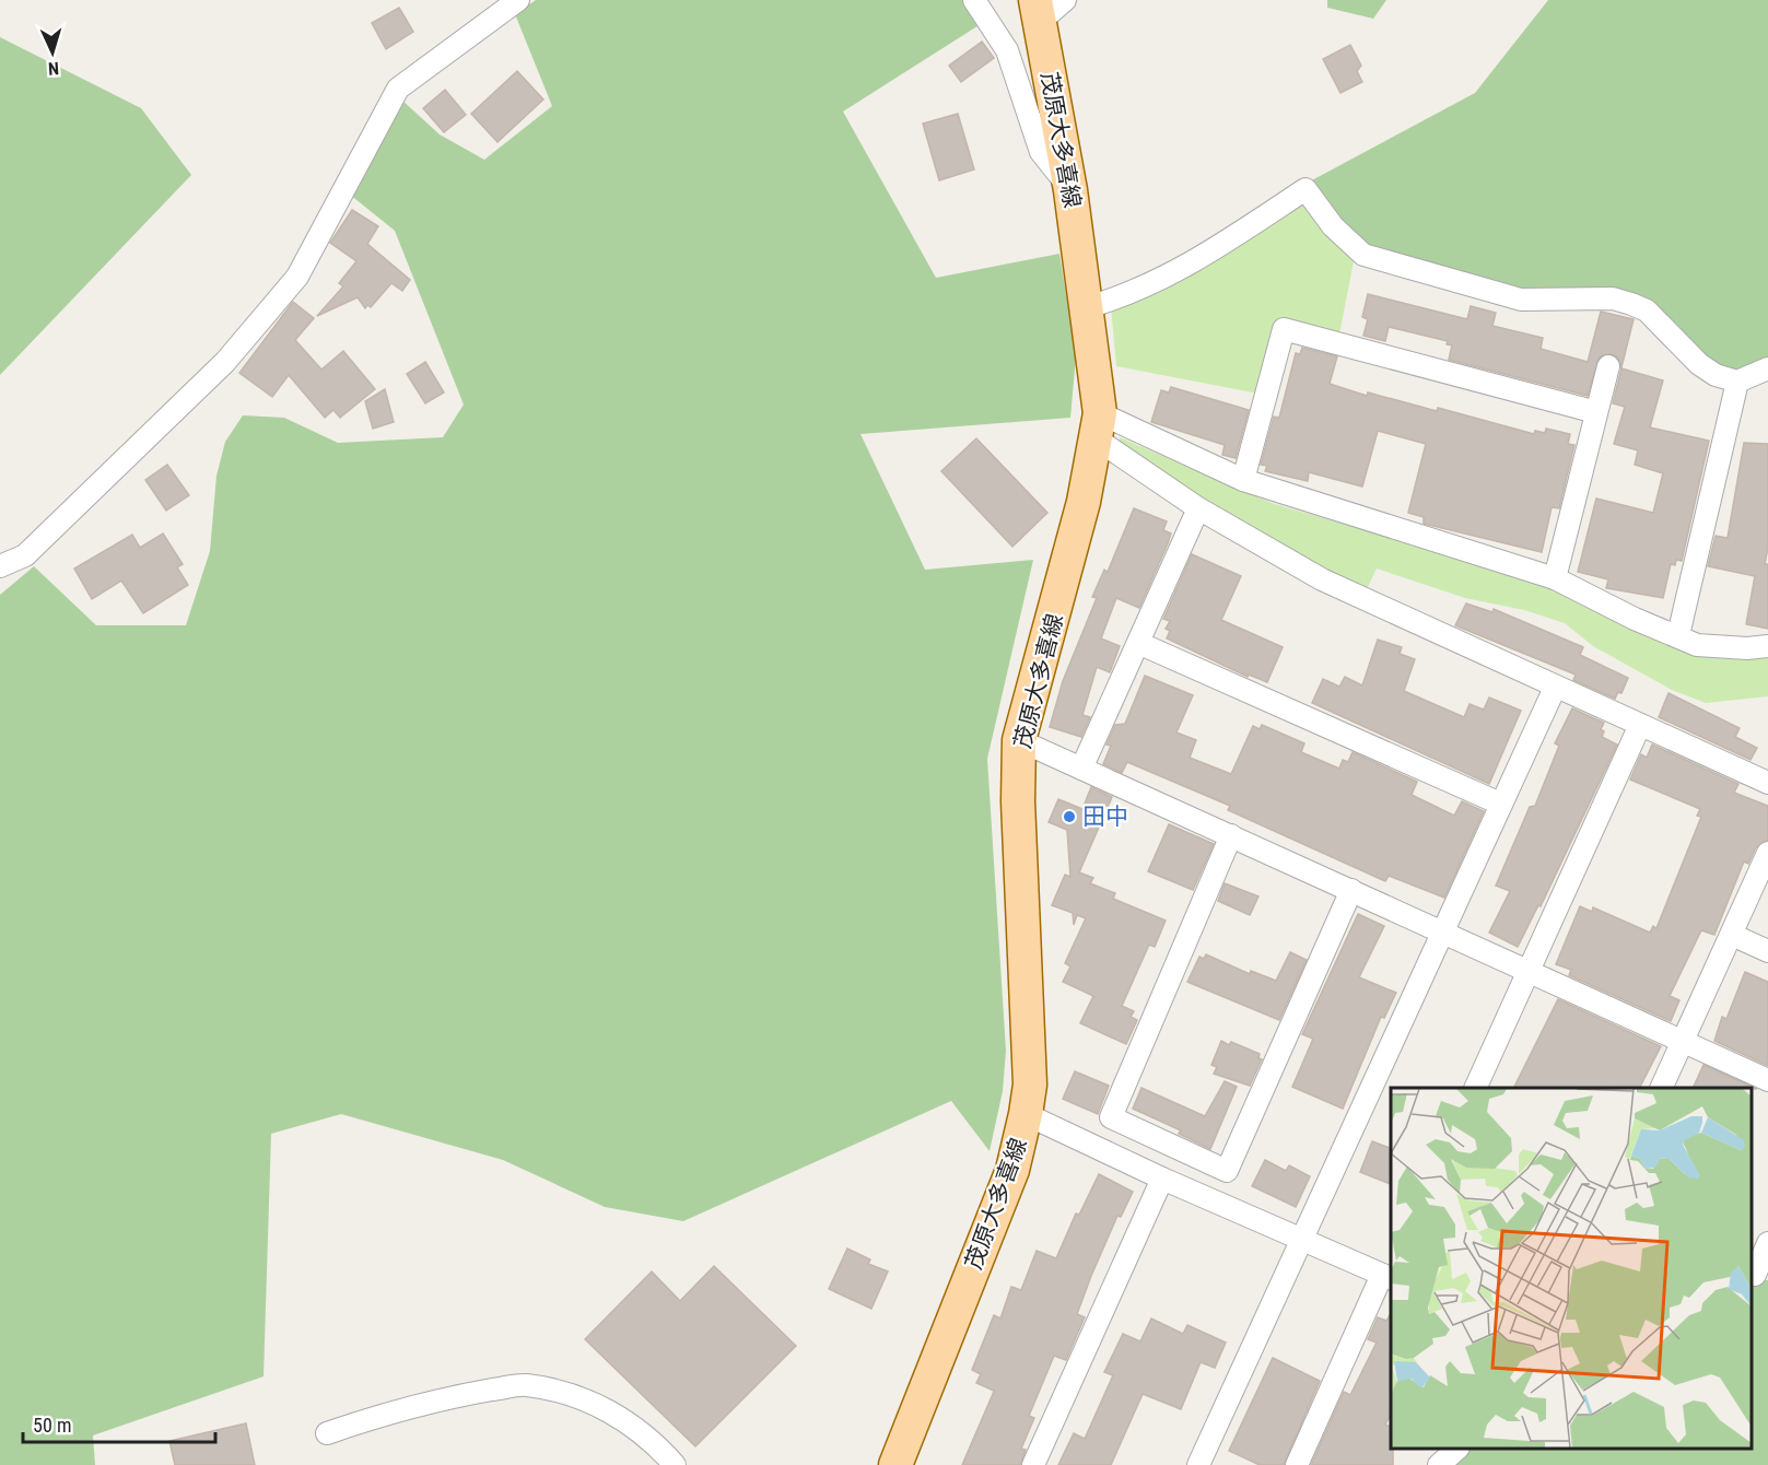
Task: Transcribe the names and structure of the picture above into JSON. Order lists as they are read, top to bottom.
{
  "streets": {
    "main road": ["茂原大多喜線"]
  },
  "places": ["田中"],
  "scale_bar": "50 m",
  "north": "bottom"
}
